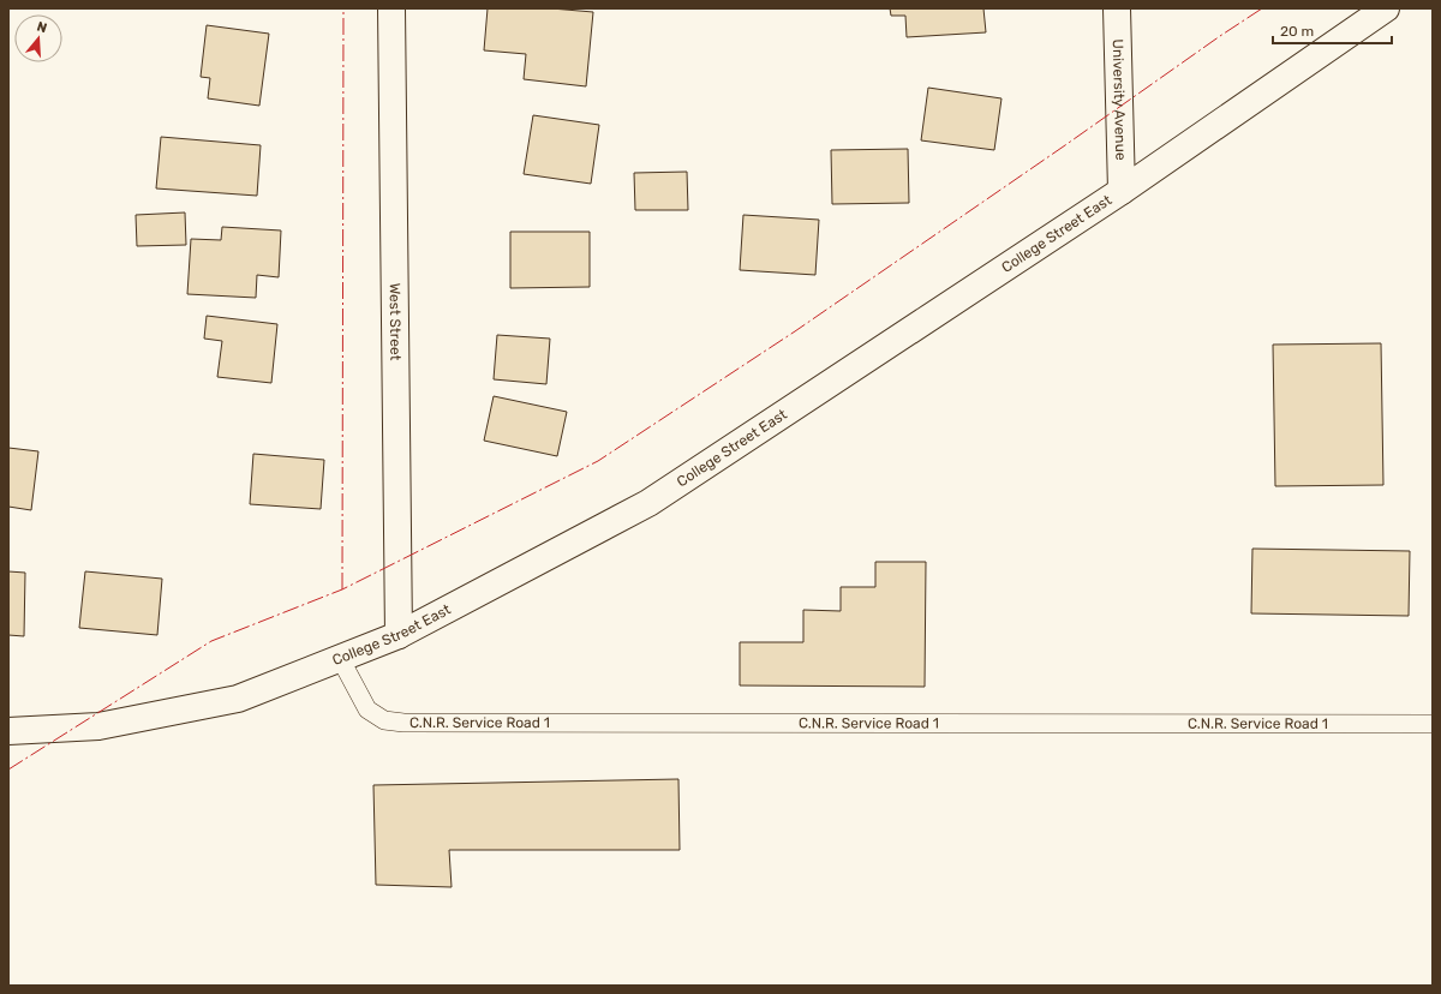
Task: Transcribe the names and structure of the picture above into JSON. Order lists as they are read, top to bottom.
{
  "streets": {
    "main road": ["University Avenue", "College Street East", "West Street"],
    "lane": ["C.N.R. Service Road 1"]
  },
  "crossings": [
    ["University Avenue", "College Street East"],
    ["College Street East", "West Street"],
    ["College Street East", "C.N.R. Service Road 1"]
  ],
  "scale_bar": "20 m",
  "north": "top"
}
